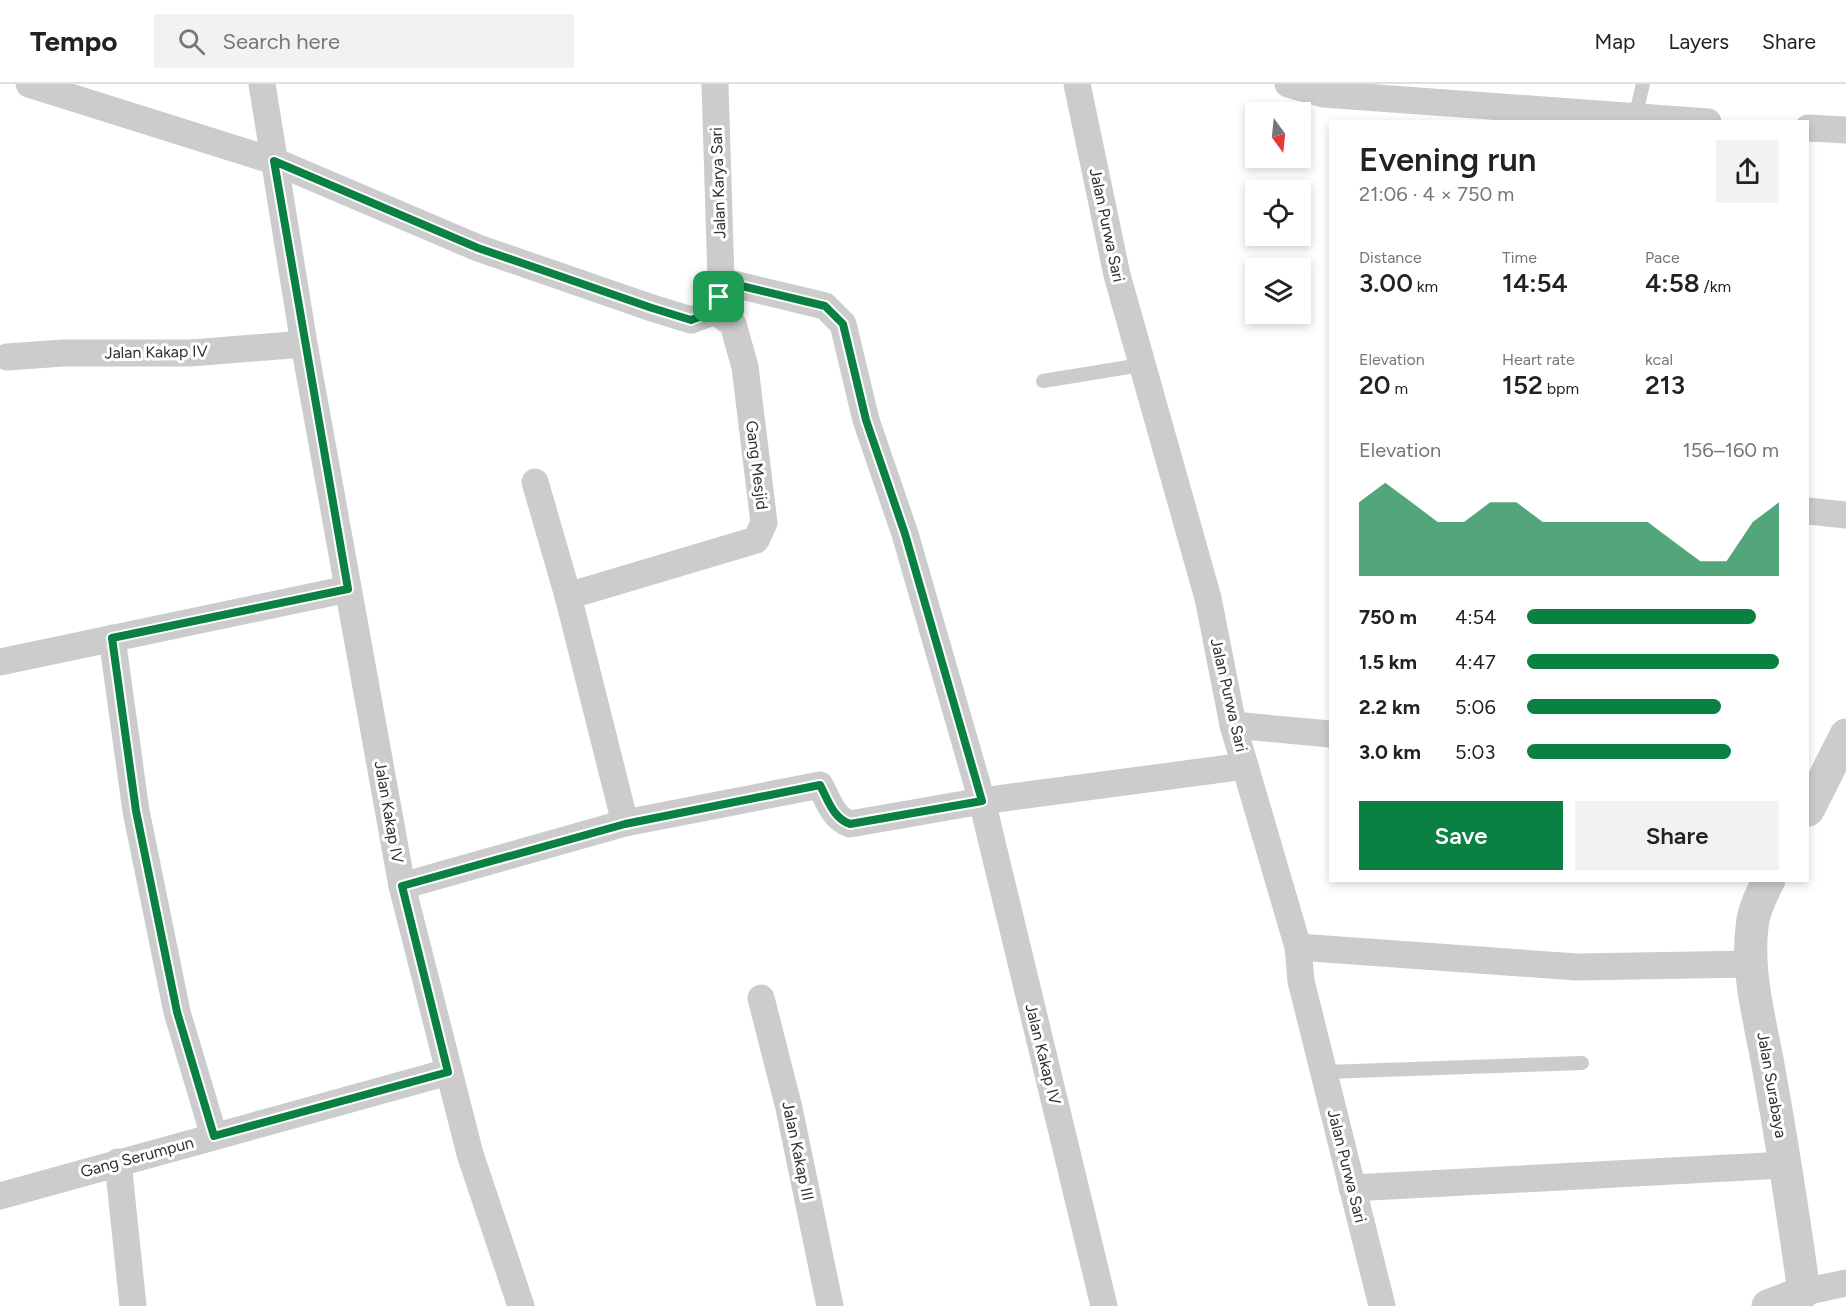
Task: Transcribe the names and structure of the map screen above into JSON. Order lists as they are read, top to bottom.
{
  "streets": {
    "street": [
      "Jalan Karya Sari",
      "Jalan Purwa Sari",
      "Jalan Kakap IV",
      "Gang Mesjid",
      "Jalan Surabaya",
      "Jalan Kakap III",
      "Gang Serumpun"
    ]
  },
  "crossings": [
    ["Jalan Karya Sari", "Jalan Kakap IV"],
    ["Jalan Karya Sari", "Gang Mesjid"],
    ["Jalan Kakap IV", "Gang Serumpun"]
  ],
  "north": "bottom",
  "page": {
    "header": "Tempo",
    "search": "Search here",
    "nav": ["Map", "Layers", "Share"],
    "heading": ["Evening run", "21:06 · 4 × 750 m"],
    "stats": [
      ["Distance", "3.00 km"],
      ["Time", "14:54"],
      ["Pace", "4:58 /km"],
      ["Elevation", "20 m"],
      ["Heart rate", "152 bpm"],
      ["kcal", "213"]
    ],
    "chart": ["Elevation", "156–160 m"],
    "list": [
      {
        "name": "750 m",
        "note": "4:54"
      },
      {
        "name": "1.5 km",
        "note": "4:47"
      },
      {
        "name": "2.2 km",
        "note": "5:06"
      },
      {
        "name": "3.0 km",
        "note": "5:03"
      }
    ],
    "buttons": ["Save", "Share"]
  }
}
